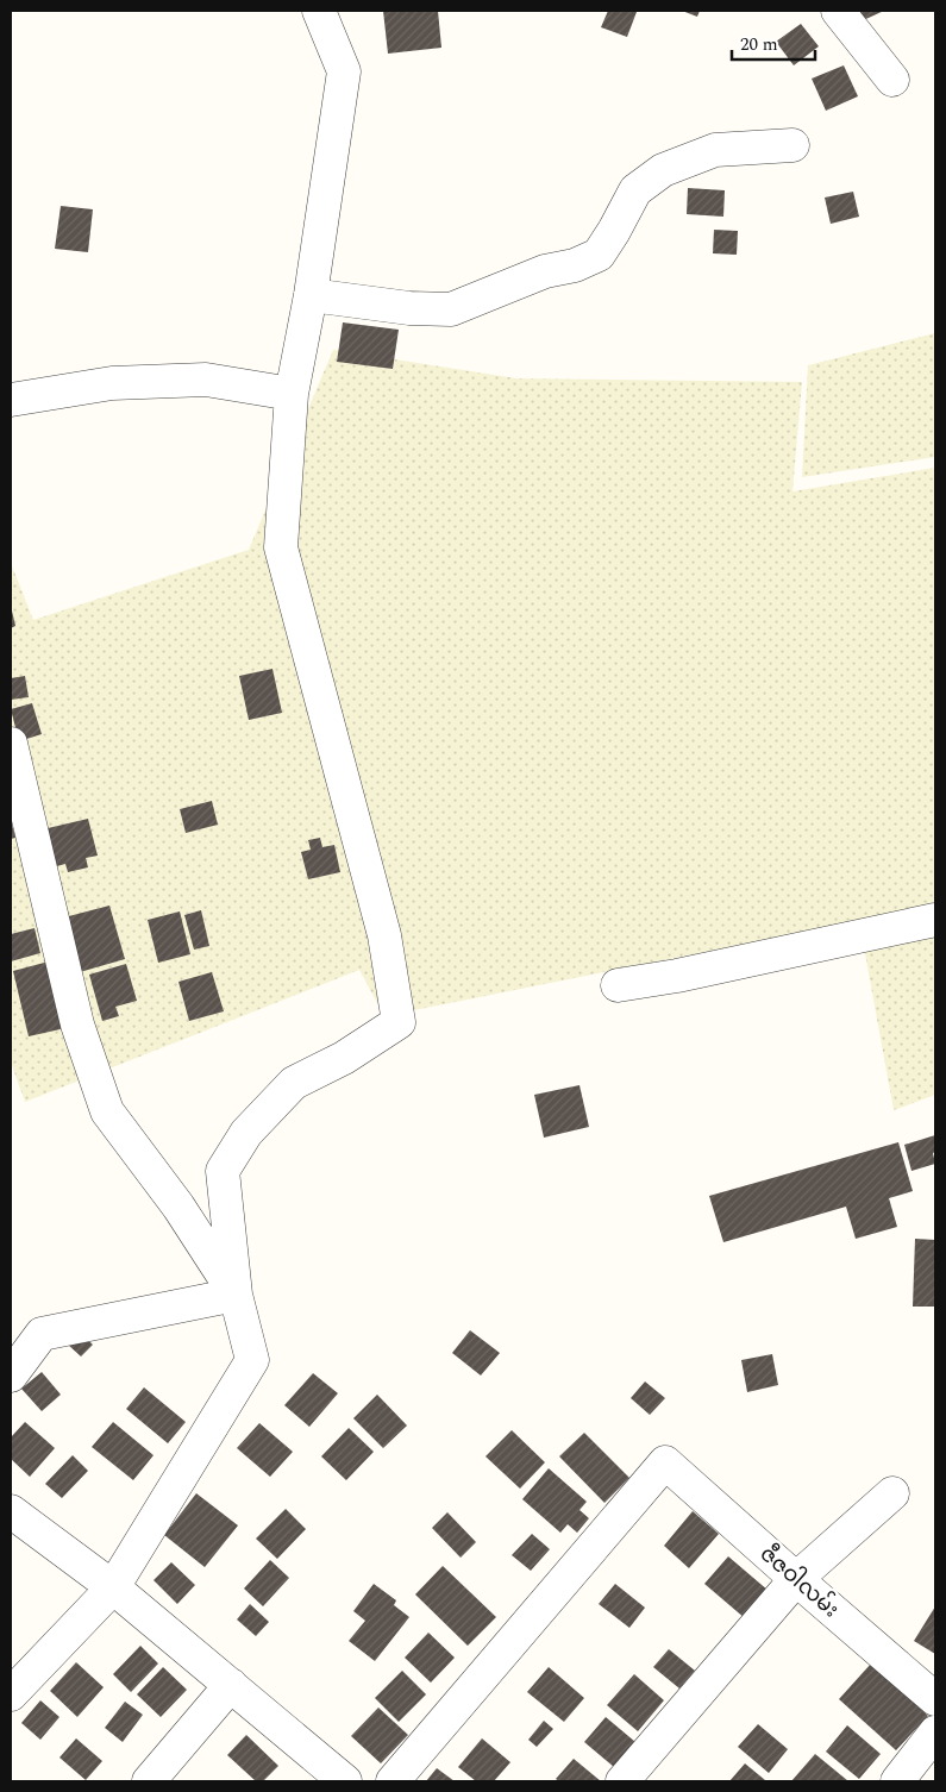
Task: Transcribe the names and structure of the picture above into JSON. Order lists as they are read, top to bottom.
{
  "streets": {
    "street": ["ဇီဇဝါလမ်း"]
  },
  "scale_bar": "20 m"
}
